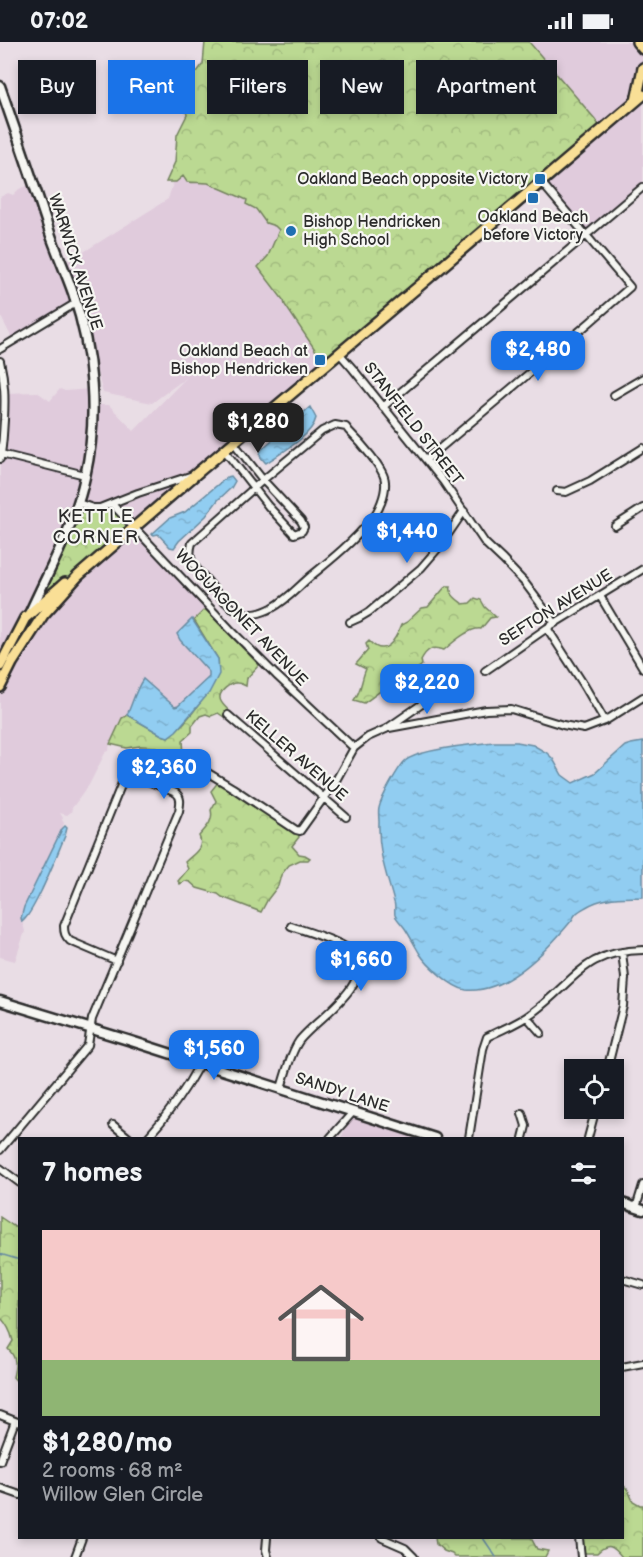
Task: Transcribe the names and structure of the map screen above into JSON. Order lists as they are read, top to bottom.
{
  "streets": {
    "main road": ["WARWICK AVENUE", "SANDY LANE"],
    "street": [
      "STANFIELD STREET",
      "SEFTON AVENUE",
      "WOGUAGONET AVENUE",
      "KELLER AVENUE"
    ]
  },
  "crossings": [
    ["STANFIELD STREET", "SEFTON AVENUE"]
  ],
  "districts": ["KETTLE CORNER"],
  "places": {
    "transit": ["Oakland Beach opposite Victory", "Oakland Beach before Victory", "Oakland Beach at Bishop Hendricken"],
    "other": ["Bishop Hendricken High School"]
  },
  "page": {
    "status": "07:02",
    "chip": [
      "Buy",
      "Rent",
      "Filters",
      "New",
      "Apartment"
    ],
    "price": [
      "$2,480",
      "$1,280",
      "$1,440",
      "$2,220",
      "$2,360",
      "$1,660",
      "$1,560"
    ],
    "heading": "7 homes",
    "list": [
      {
        "name": "$1,280/mo",
        "note": "2 rooms · 68 m² · Willow Glen Circle"
      }
    ]
  }
}
